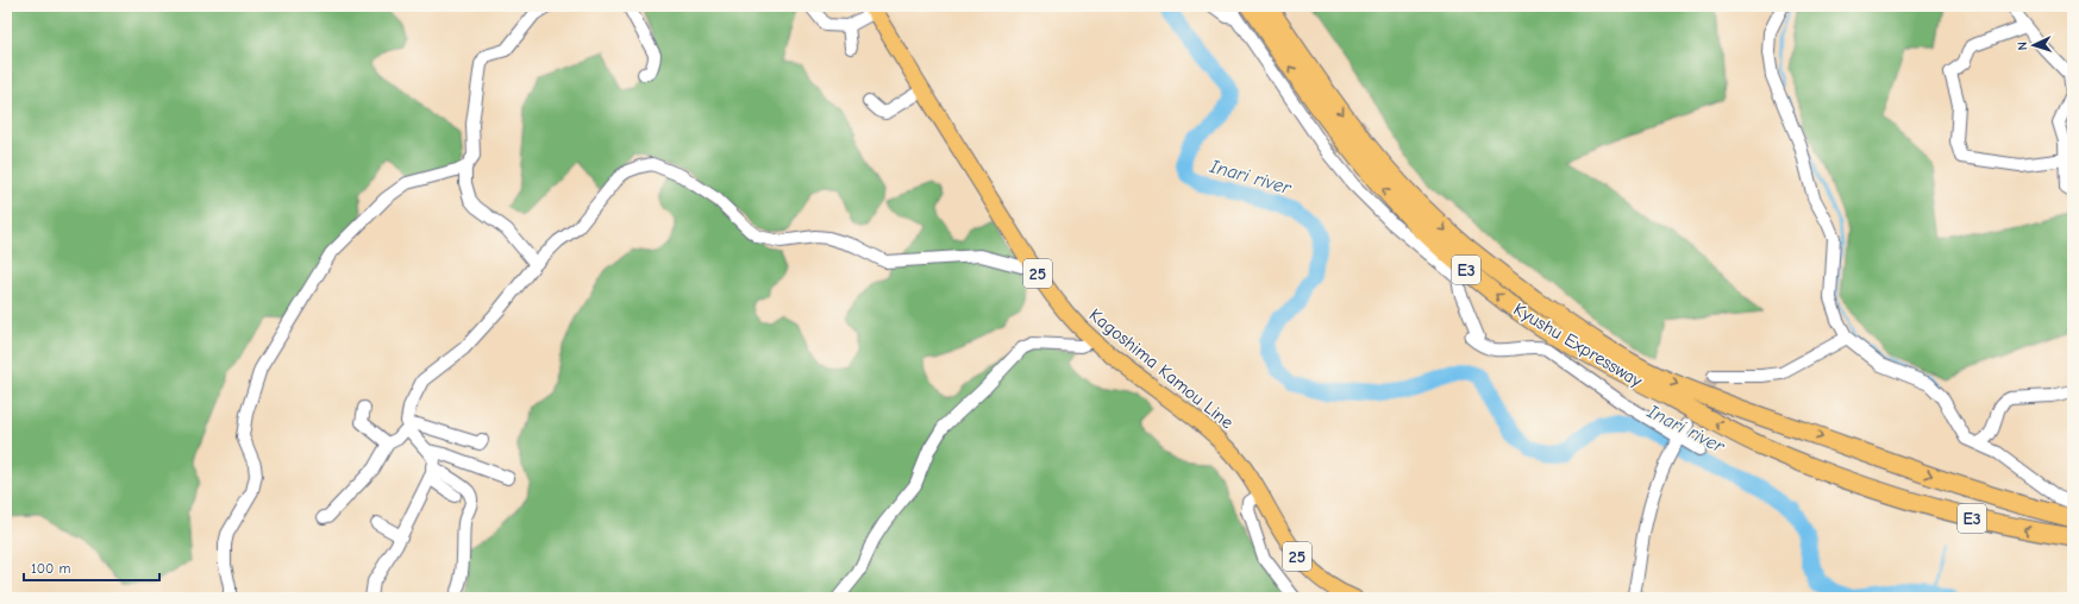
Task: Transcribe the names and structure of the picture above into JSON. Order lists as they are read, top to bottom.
{
  "streets": {
    "highway": ["E3", "Kyushu Expressway"],
    "main road": ["25", "Kagoshima Kamou Line"]
  },
  "water": ["Inari river"],
  "scale_bar": "100 m",
  "north": "left"
}
